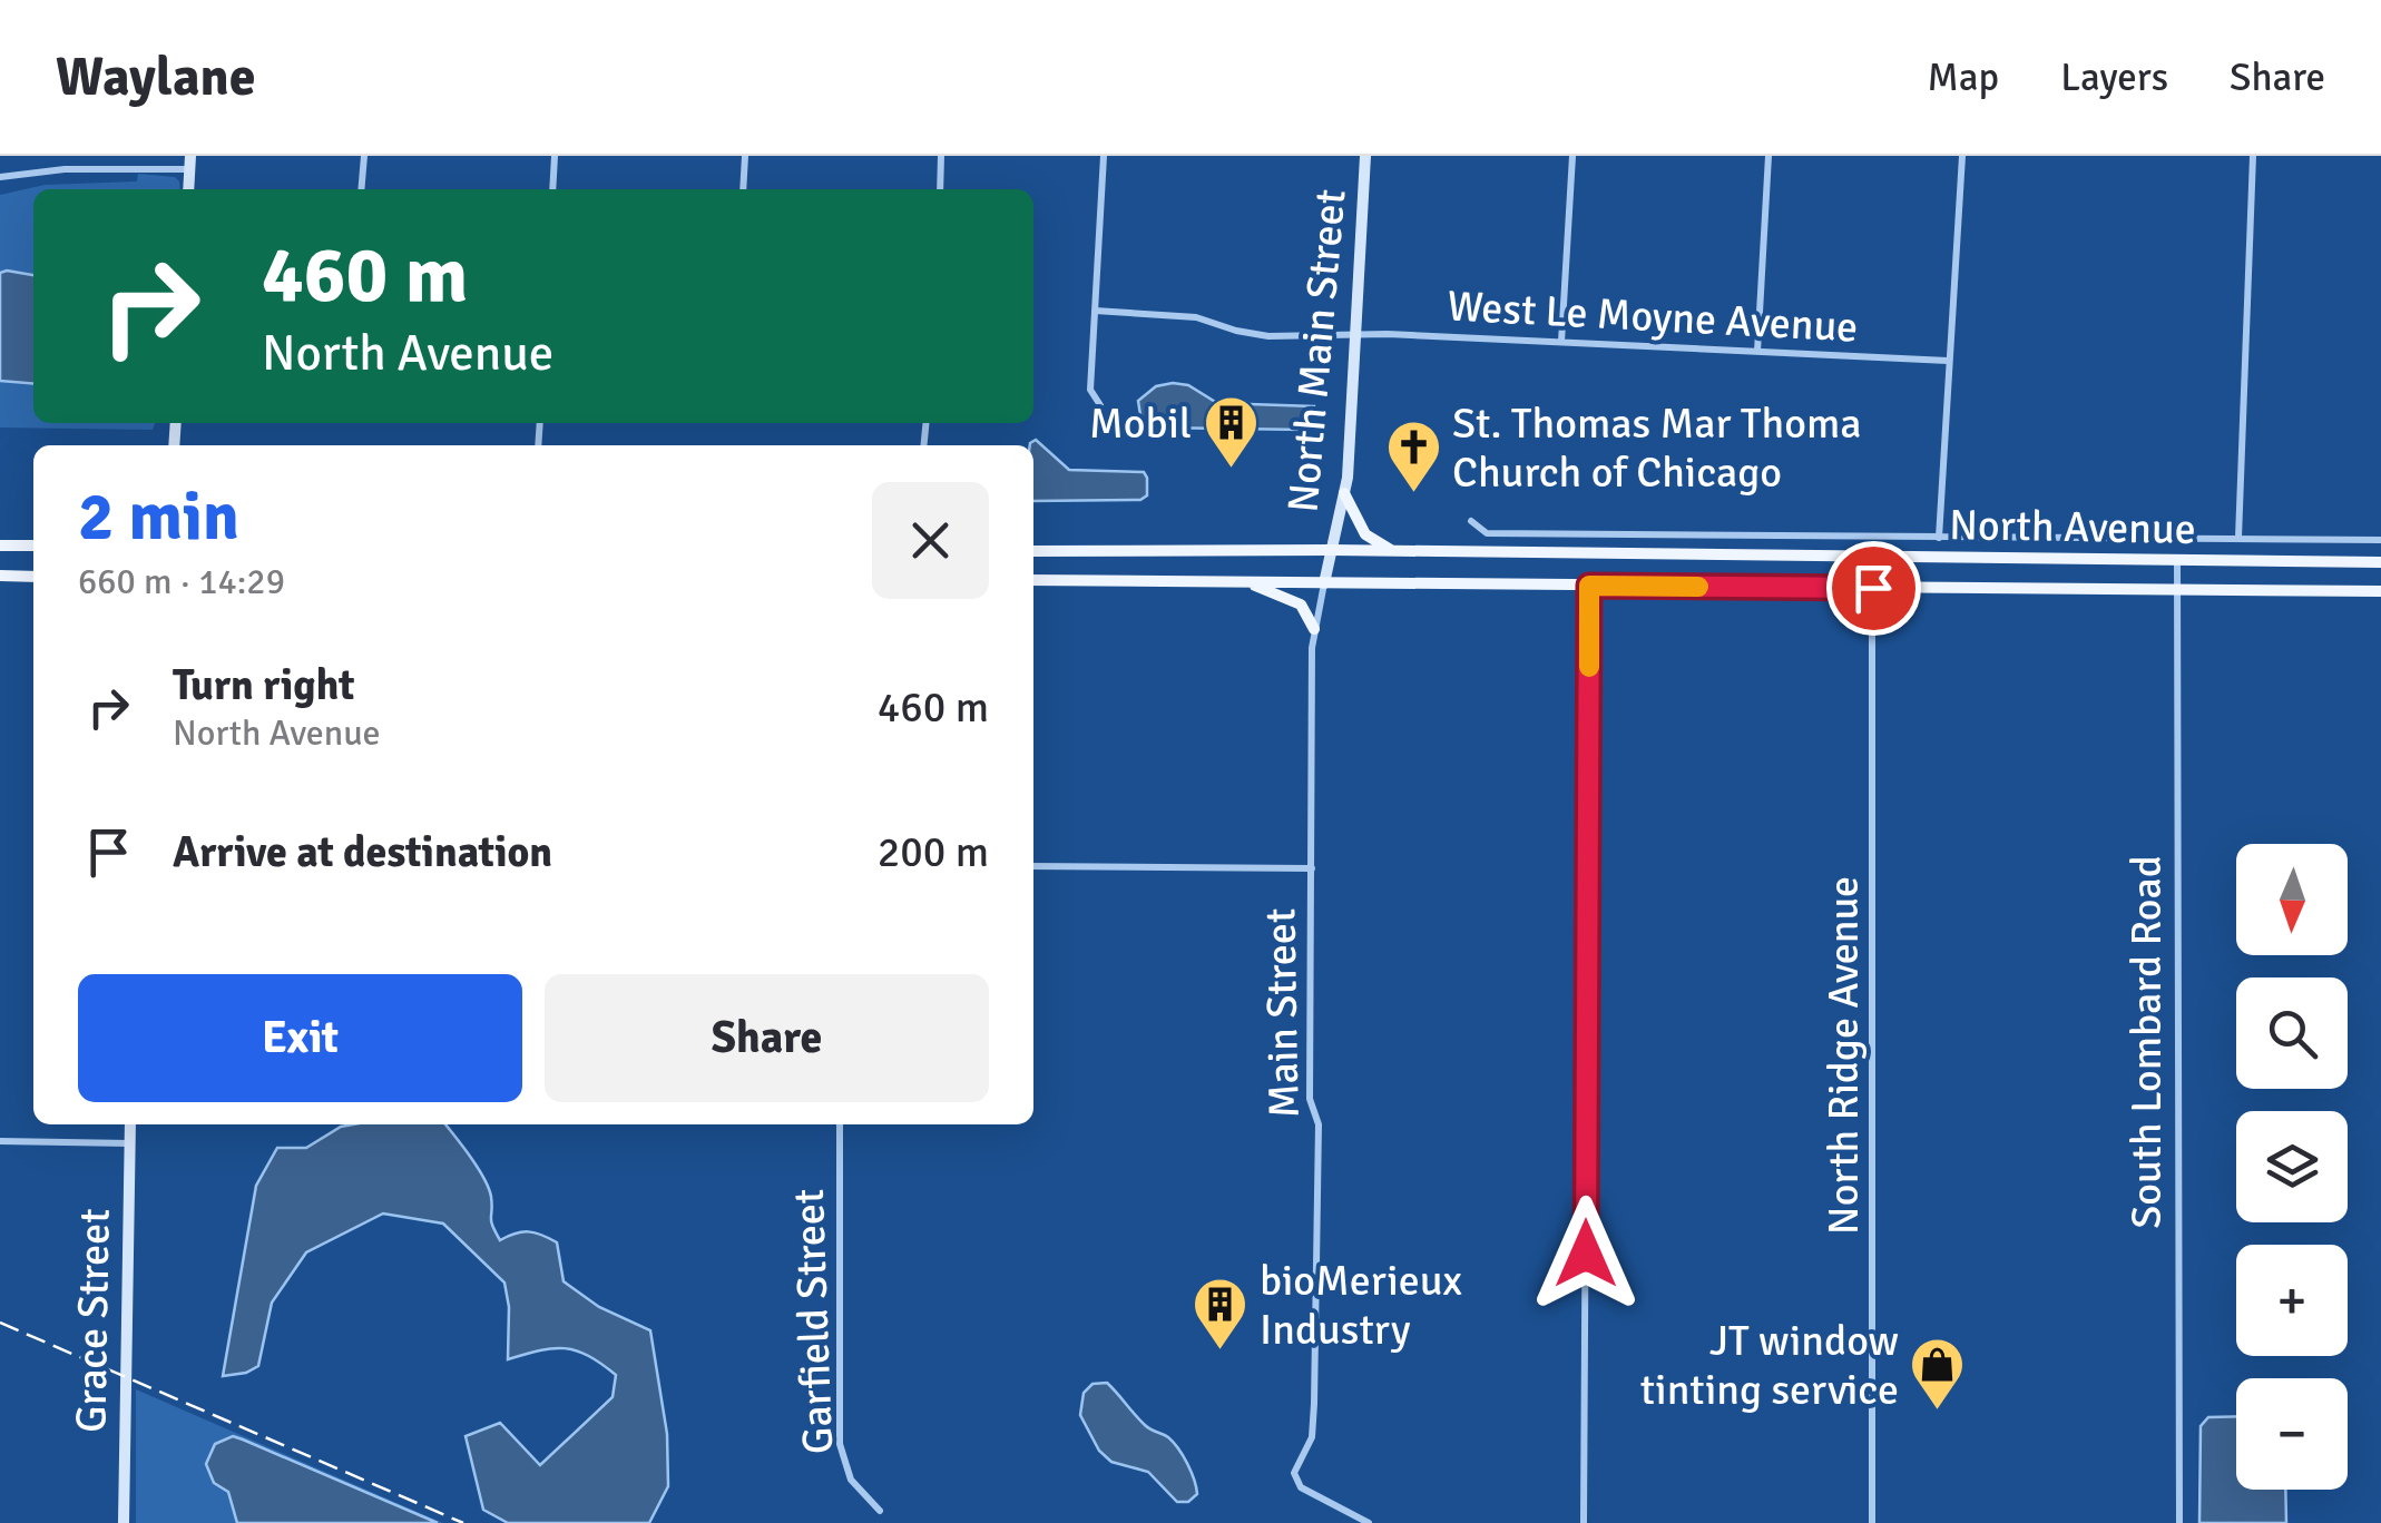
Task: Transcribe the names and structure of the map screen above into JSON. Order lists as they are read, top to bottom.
{
  "streets": {
    "main road": ["North Avenue"],
    "street": [
      "West Le Moyne Avenue",
      "North Main Street",
      "Main Street",
      "South Lombard Road",
      "North Ridge Avenue",
      "Grace Street",
      "Garfield Street"
    ]
  },
  "crossings": [
    ["West Le Moyne Avenue", "North Main Street"],
    ["North Main Street", "North Avenue"],
    ["North Main Street", "Main Street"],
    ["North Avenue", "Main Street"],
    ["North Avenue", "South Lombard Road"],
    ["North Avenue", "North Ridge Avenue"]
  ],
  "places": {
    "building": ["Mobil", "bioMerieux Industry"],
    "church": ["St. Thomas Mar Thoma Church of Chicago"],
    "shop": ["JT window tinting service"]
  },
  "north": "bottom",
  "page": {
    "header": "Waylane",
    "nav": ["Map", "Layers", "Share"],
    "turn": ["460 m", "North Avenue"],
    "heading": ["2 min", "660 m · 14:29"],
    "list": [
      {
        "name": "Turn right",
        "note": "North Avenue",
        "value": "460 m"
      },
      {
        "name": "Arrive at destination",
        "value": "200 m"
      }
    ],
    "map_buttons": ["+", "−"],
    "buttons": ["Exit", "Share"]
  }
}
